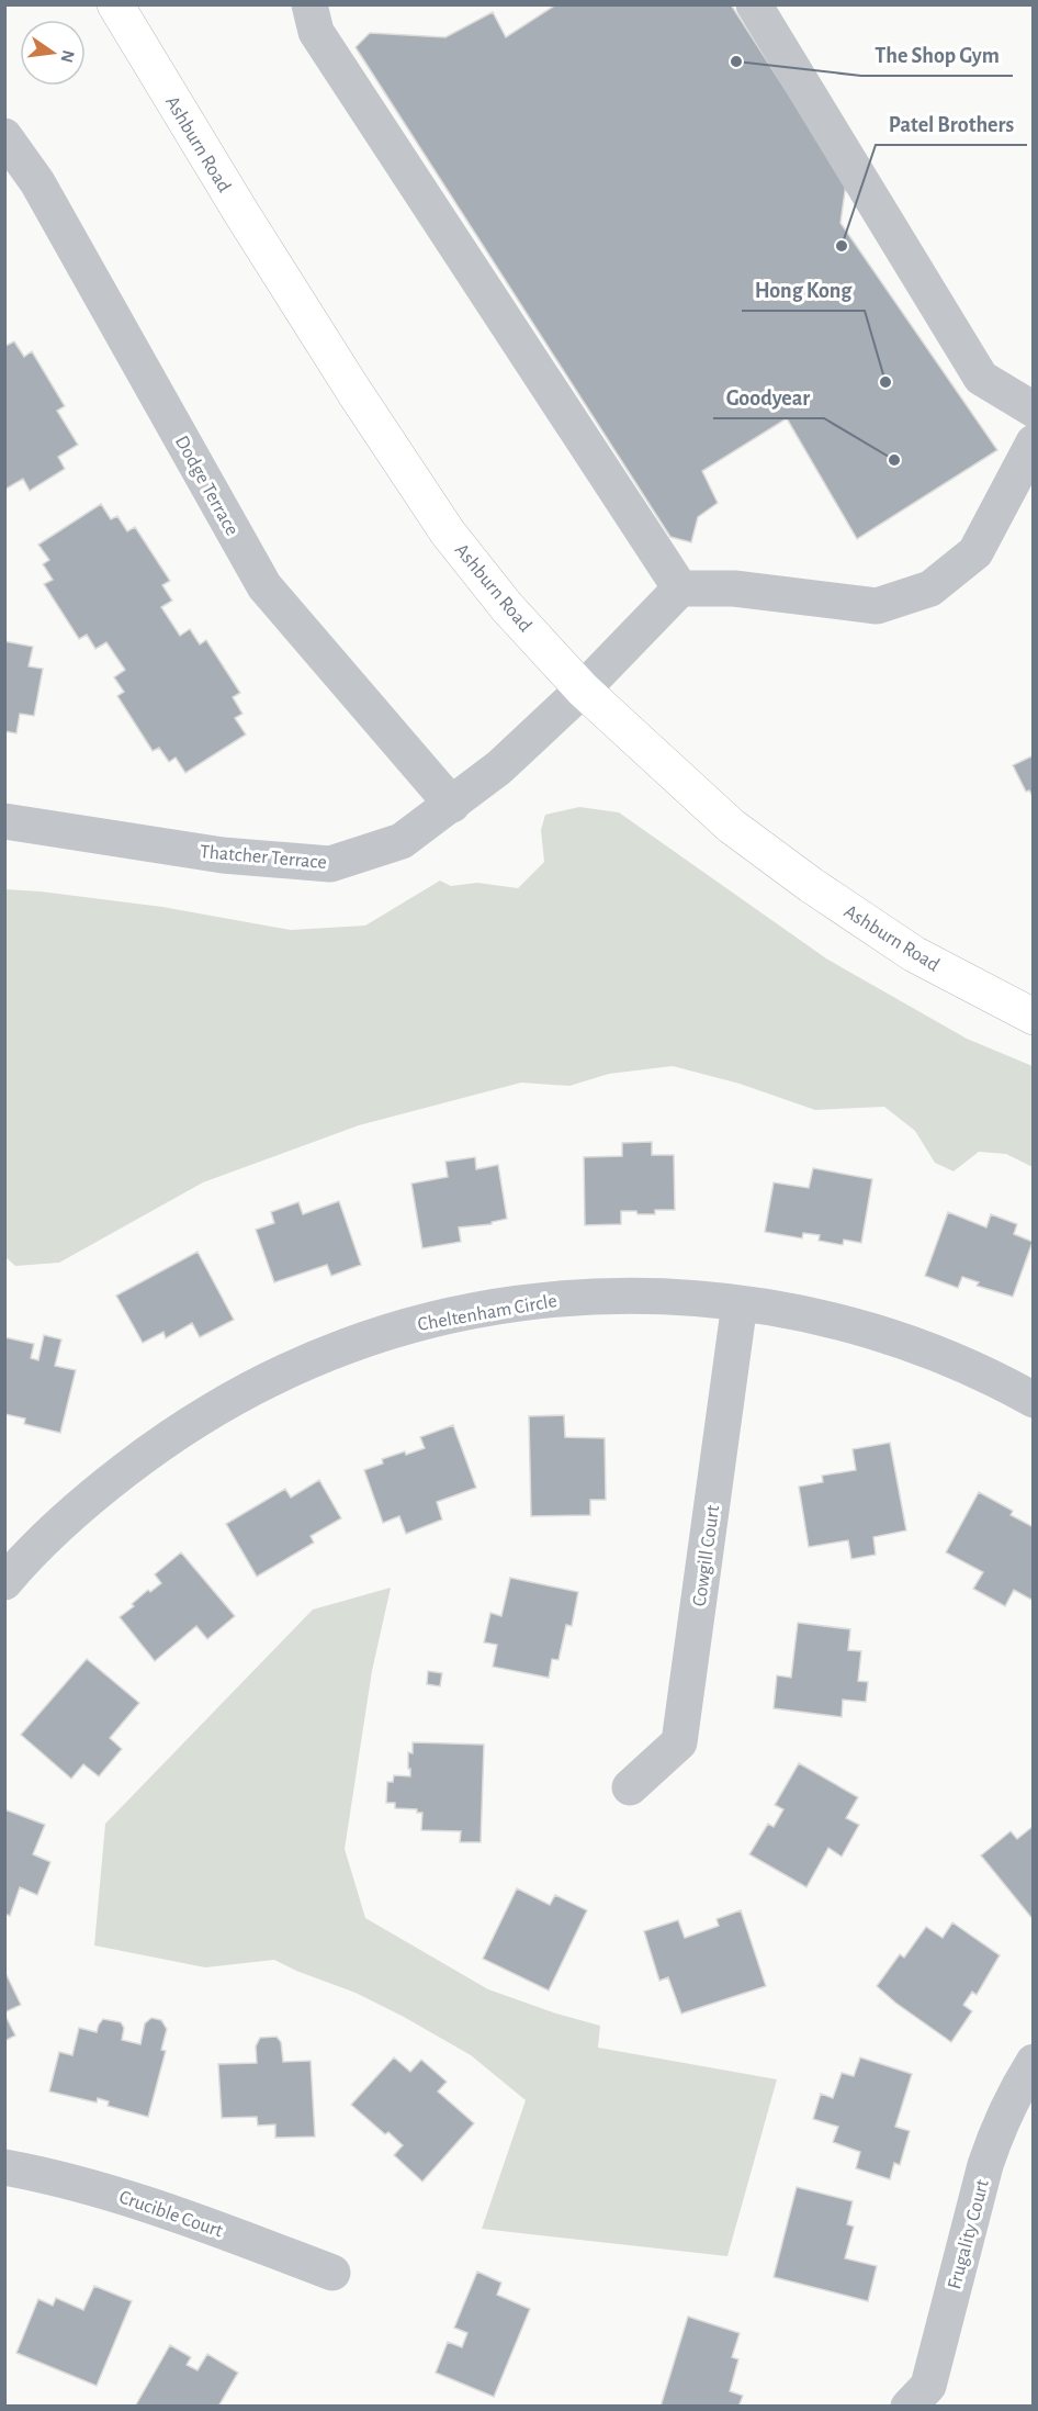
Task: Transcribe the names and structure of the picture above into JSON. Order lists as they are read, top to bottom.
{
  "streets": {
    "main road": ["Ashburn Road"],
    "street": [
      "Dodge Terrace",
      "Thatcher Terrace",
      "Cheltenham Circle",
      "Cowgill Court",
      "Crucible Court",
      "Frugality Court"
    ]
  },
  "crossings": [
    ["Ashburn Road", "Thatcher Terrace"],
    ["Dodge Terrace", "Thatcher Terrace"],
    ["Cheltenham Circle", "Cowgill Court"]
  ],
  "places": [
    "The Shop Gym",
    "Patel Brothers",
    "Hong Kong",
    "Goodyear"
  ],
  "north": "right"
}
